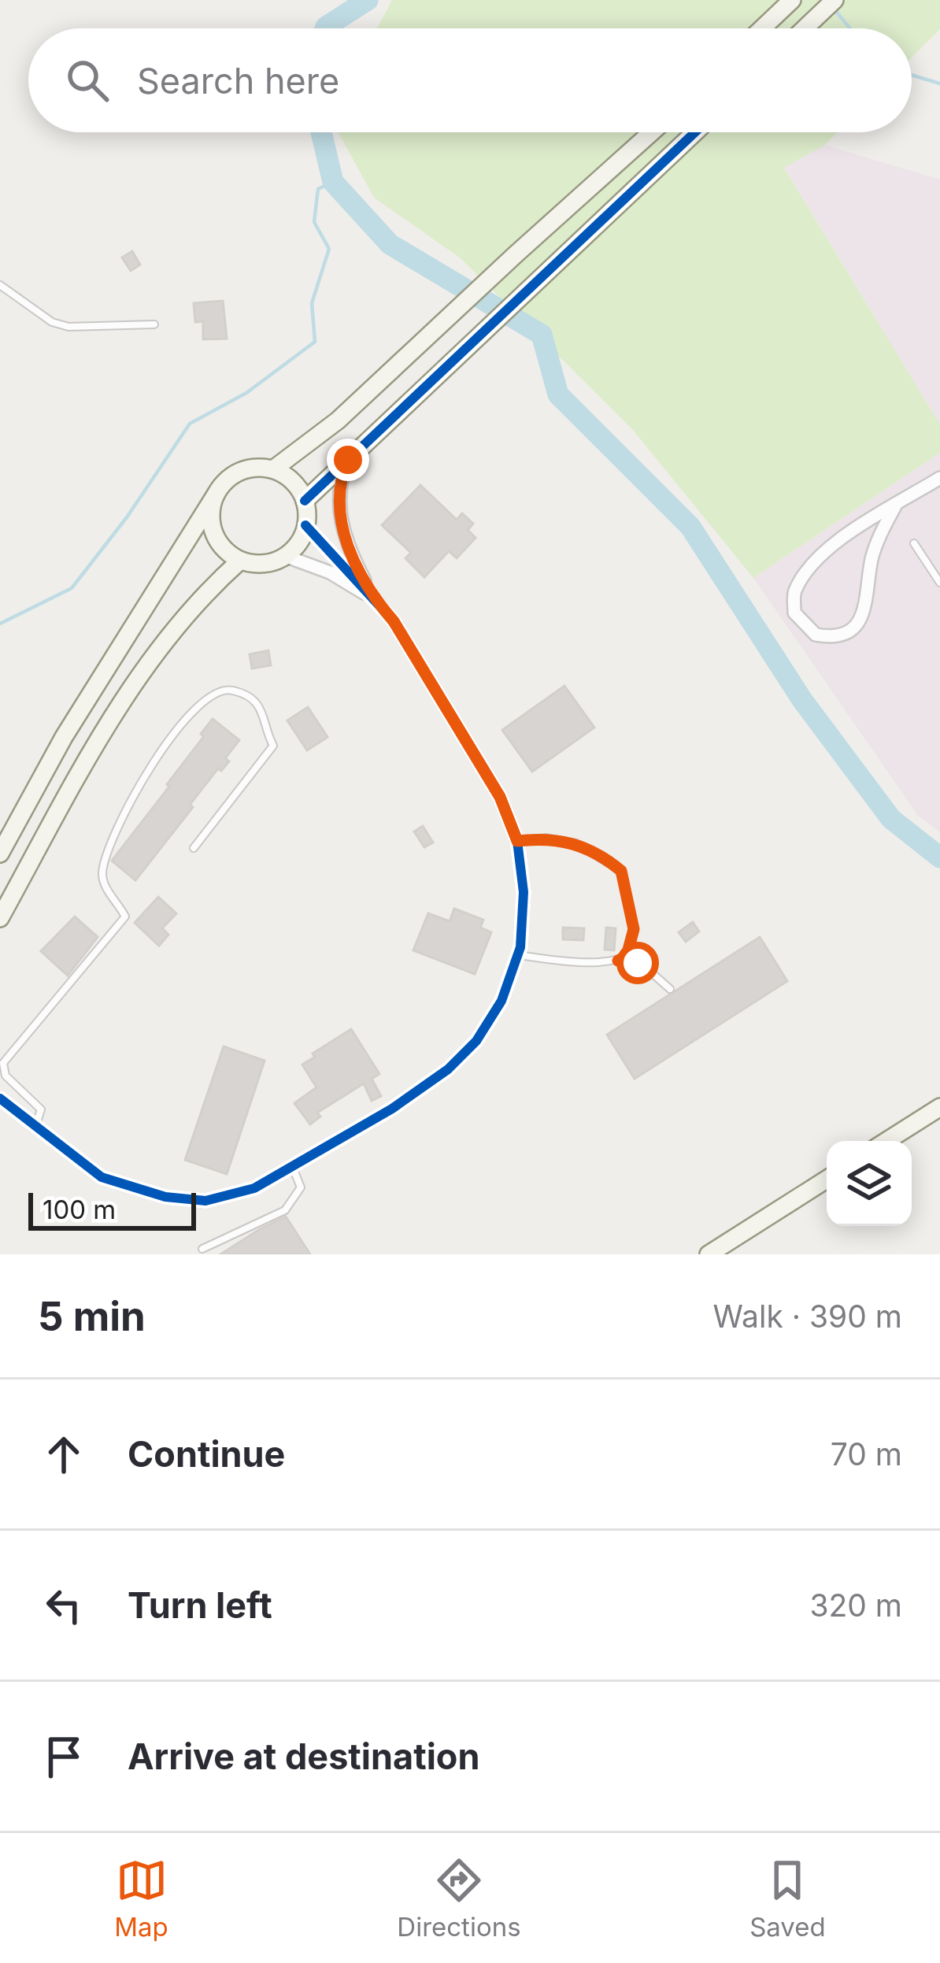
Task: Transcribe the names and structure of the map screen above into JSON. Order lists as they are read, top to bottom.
{
  "scale_bar": "100 m",
  "page": {
    "search": "Search here",
    "scale": "100 m",
    "heading": ["5 min", "Walk · 390 m"],
    "list": [
      ["Continue", "70 m"],
      ["Turn left", "320 m"],
      "Arrive at destination"
    ],
    "nav": ["Map", "Directions", "Saved"]
  }
}
